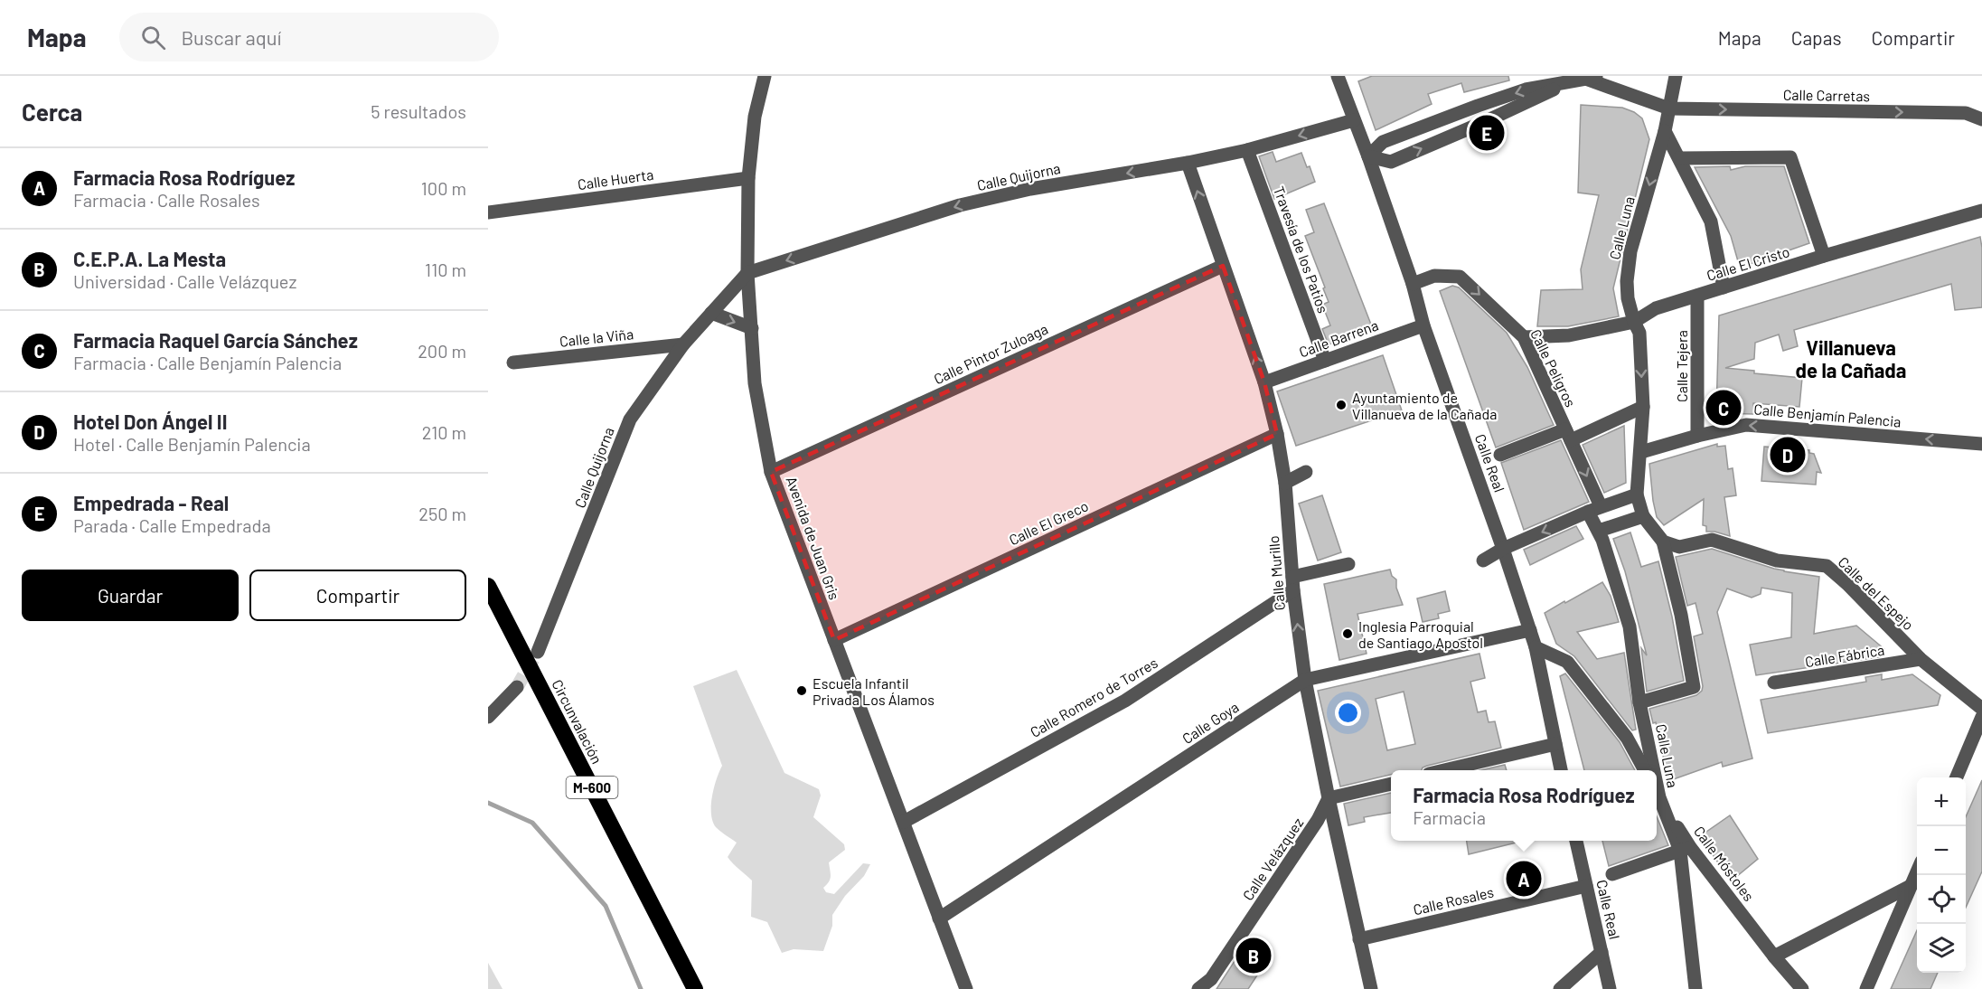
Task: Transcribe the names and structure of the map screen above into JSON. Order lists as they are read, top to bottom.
{
  "streets": {
    "highway": ["Circunvalación", "M-600"],
    "street": [
      "Calle Carretas",
      "Calle Quijorna",
      "Calle Huerta",
      "Calle Luna",
      "Travesía de los Patios",
      "Calle El Cristo",
      "Calle la Viña",
      "Calle Barrena",
      "Calle Pintor Zuloaga",
      "Calle Tejera",
      "Calle Peligros",
      "Calle Benjamín Palencia",
      "Calle Real",
      "Calle El Greco",
      "Avenida de Juan Gris",
      "Calle Murillo",
      "Calle del Espejo",
      "Calle Fábrica",
      "Calle Romero de Torres",
      "Calle Goya",
      "Calle Velázquez",
      "Calle Móstoles",
      "Calle Rosales"
    ]
  },
  "crossings": [
    ["Calle Carretas", "Calle Luna"],
    ["Calle Quijorna", "Travesía de los Patios"],
    ["Calle Quijorna", "Calle la Viña"],
    ["Calle Quijorna", "Calle Real"],
    ["Calle Quijorna", "Avenida de Juan Gris"],
    ["Calle Quijorna", "Calle Murillo"],
    ["Calle Huerta", "Avenida de Juan Gris"],
    ["Calle Luna", "Calle El Cristo"],
    ["Calle Luna", "Calle Benjamín Palencia"],
    ["Calle Luna", "Calle Móstoles"],
    ["Travesía de los Patios", "Calle Barrena"],
    ["Calle El Cristo", "Calle Tejera"],
    ["Calle El Cristo", "Calle Peligros"],
    ["Calle Barrena", "Calle Real"],
    ["Calle Barrena", "Calle Murillo"],
    ["Calle Pintor Zuloaga", "Avenida de Juan Gris"],
    ["Calle Pintor Zuloaga", "Calle Murillo"],
    ["Calle Tejera", "Calle Benjamín Palencia"],
    ["Calle Peligros", "Calle Real"],
    ["Calle Real", "Calle Goya"],
    ["Calle Real", "Calle Rosales"],
    ["Calle El Greco", "Avenida de Juan Gris"],
    ["Calle El Greco", "Calle Murillo"],
    ["Avenida de Juan Gris", "Calle Romero de Torres"],
    ["Avenida de Juan Gris", "Calle Goya"],
    ["Calle Murillo", "Calle Romero de Torres"],
    ["Calle Murillo", "Calle Goya"],
    ["Calle Murillo", "Calle Velázquez"],
    ["Calle Murillo", "Calle Rosales"],
    ["Calle del Espejo", "Calle Fábrica"]
  ],
  "one_way": [
    "Calle Carretas",
    "Calle Quijorna",
    "Calle Peligros",
    "Calle Benjamín Palencia",
    "Calle Murillo"
  ],
  "districts": ["Villanueva de la Cañada"],
  "places": ["Ayuntamiento de Villanueva de la Cañada", "Inglesia Parroquial de Santiago Apostol", "Escuela Infantil Privada Los Álamos"],
  "page": {
    "header": "Mapa",
    "search": "Buscar aquí",
    "nav": ["Mapa", "Capas", "Compartir"],
    "heading": ["Cerca", "5 resultados"],
    "pins": [
      "E",
      "C",
      "D",
      "A",
      "B"
    ],
    "list": [
      {
        "mark": "A",
        "name": "Farmacia Rosa Rodríguez",
        "note": "Farmacia · Calle Rosales",
        "value": "100 m"
      },
      {
        "mark": "B",
        "name": "C.E.P.A. La Mesta",
        "note": "Universidad · Calle Velázquez",
        "value": "110 m"
      },
      {
        "mark": "C",
        "name": "Farmacia Raquel García Sánchez",
        "note": "Farmacia · Calle Benjamín Palencia",
        "value": "200 m"
      },
      {
        "mark": "D",
        "name": "Hotel Don Ángel II",
        "note": "Hotel · Calle Benjamín Palencia",
        "value": "210 m"
      },
      {
        "mark": "E",
        "name": "Empedrada - Real",
        "note": "Parada · Calle Empedrada",
        "value": "250 m"
      }
    ],
    "buttons": ["Guardar", "Compartir"],
    "popup": ["Farmacia Rosa Rodríguez", "Farmacia"],
    "map_buttons": ["+", "−"]
  }
}
